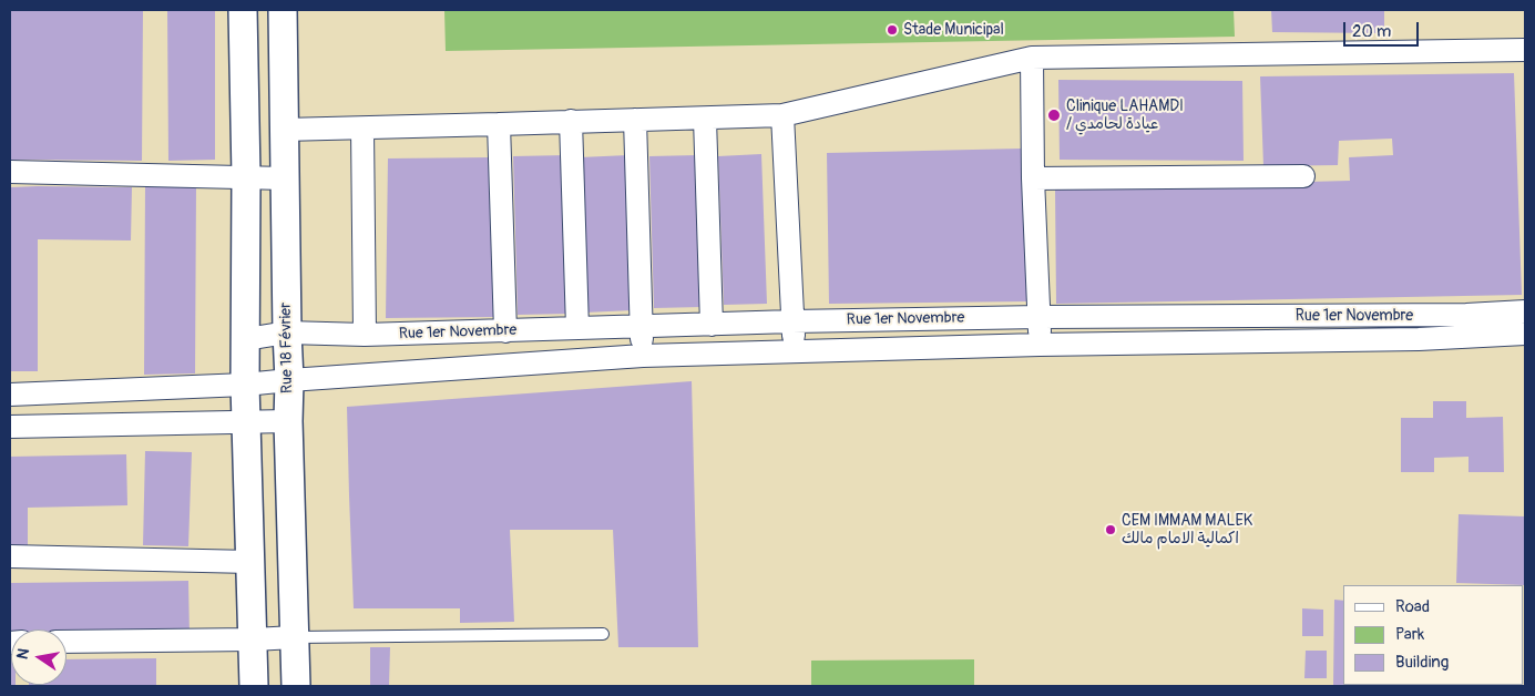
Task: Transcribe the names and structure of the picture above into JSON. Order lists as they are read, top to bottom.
{
  "streets": {
    "street": ["Rue 1er Novembre", "Rue 18 Février"]
  },
  "crossings": [
    ["Rue 1er Novembre", "Rue 18 Février"]
  ],
  "places": ["Stade Municipal", "Clinique LAHAMDI / عيادة لحامدي", "CEM IMMAM MALEK اكمالية الامام مالك"],
  "legend": ["Road", "Park", "Building"],
  "scale_bar": "20 m",
  "north": "left"
}
